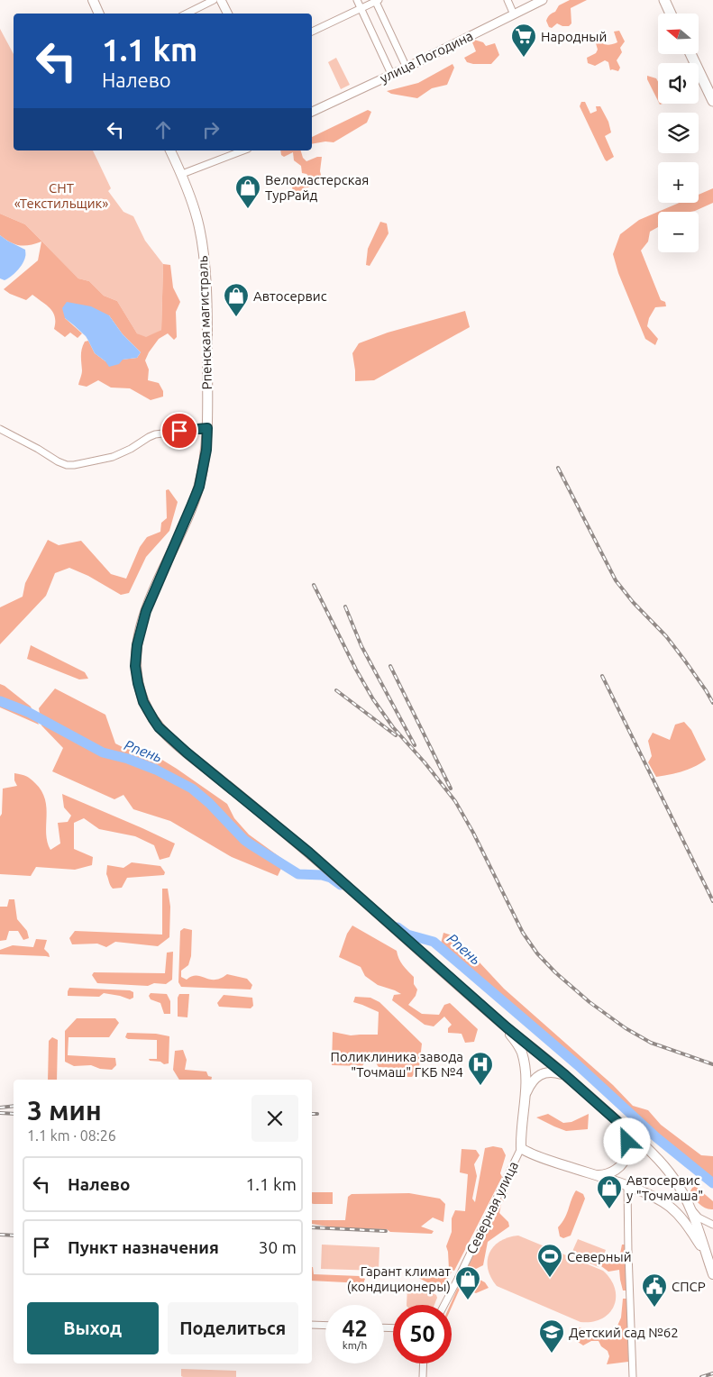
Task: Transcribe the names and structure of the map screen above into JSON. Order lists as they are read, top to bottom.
{
  "streets": {
    "main road": ["Рпенская магистраль"],
    "street": ["улица Погодина", "Северная улица"]
  },
  "crossings": [
    ["Рпенская магистраль", "Северная улица"]
  ],
  "water": ["Рпень"],
  "parks": ["СНТ «Текстильщик»"],
  "places": {
    "supermarket": ["Народный"],
    "shop": [
      "Веломастерская ТурРайд",
      "Автосервис",
      "Автосервис у \"Точмаша\"",
      "Гарант климат (кондиционеры)"
    ],
    "hospital": ["Поликлиника завода \"Точмаш\" ГКБ №4"],
    "sports": ["Северный"],
    "public building": ["СПСР"],
    "school or university": ["Детский сад №62"]
  },
  "north": "left",
  "page": {
    "map_buttons": ["+", "−"],
    "turn": ["1.1 km", "Налево"],
    "heading": ["3 мин", "1.1 km · 08:26"],
    "list": [
      {
        "name": "Налево",
        "value": "1.1 km"
      },
      {
        "name": "Пункт назначения",
        "value": "30 m"
      }
    ],
    "buttons": ["Выход", "Поделиться"],
    "speed": "42 km/h",
    "limit": "50"
  }
}
